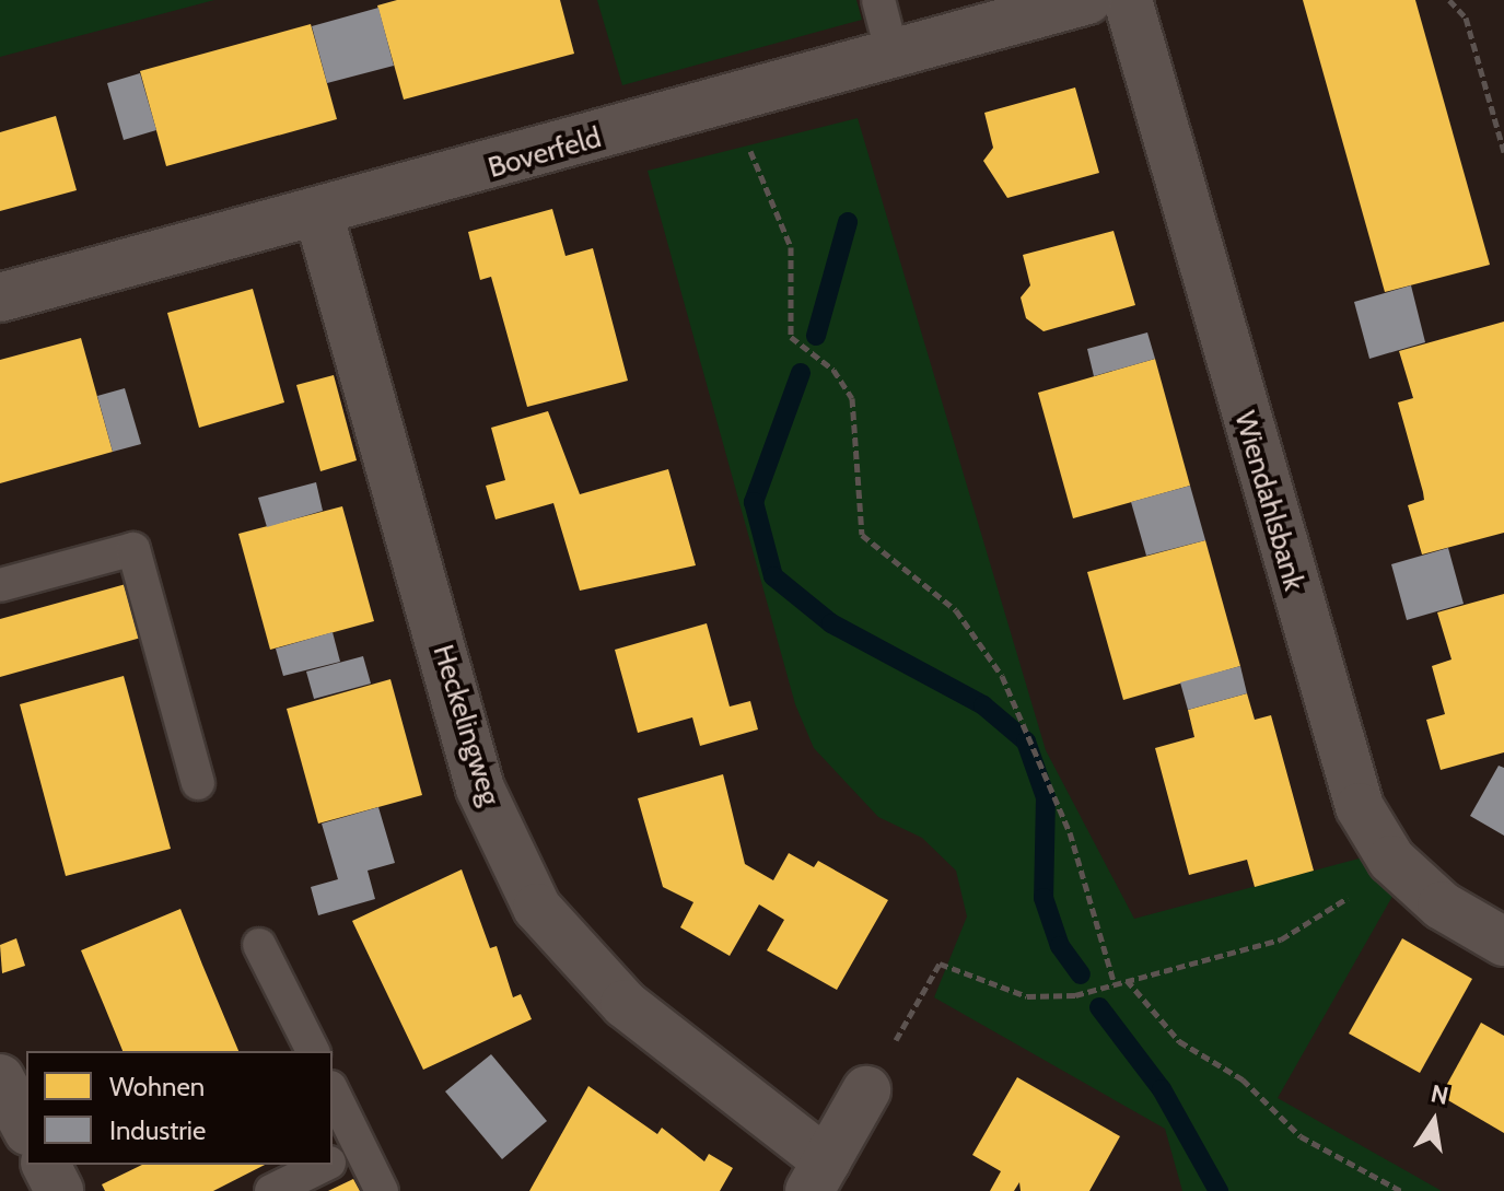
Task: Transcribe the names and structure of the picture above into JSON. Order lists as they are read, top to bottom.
{
  "streets": {
    "street": ["Boverfeld", "Wiendahlsbank", "Heckelingweg"]
  },
  "crossings": [
    ["Boverfeld", "Heckelingweg"]
  ],
  "legend": ["Wohnen", "Industrie"],
  "north": "top"
}
